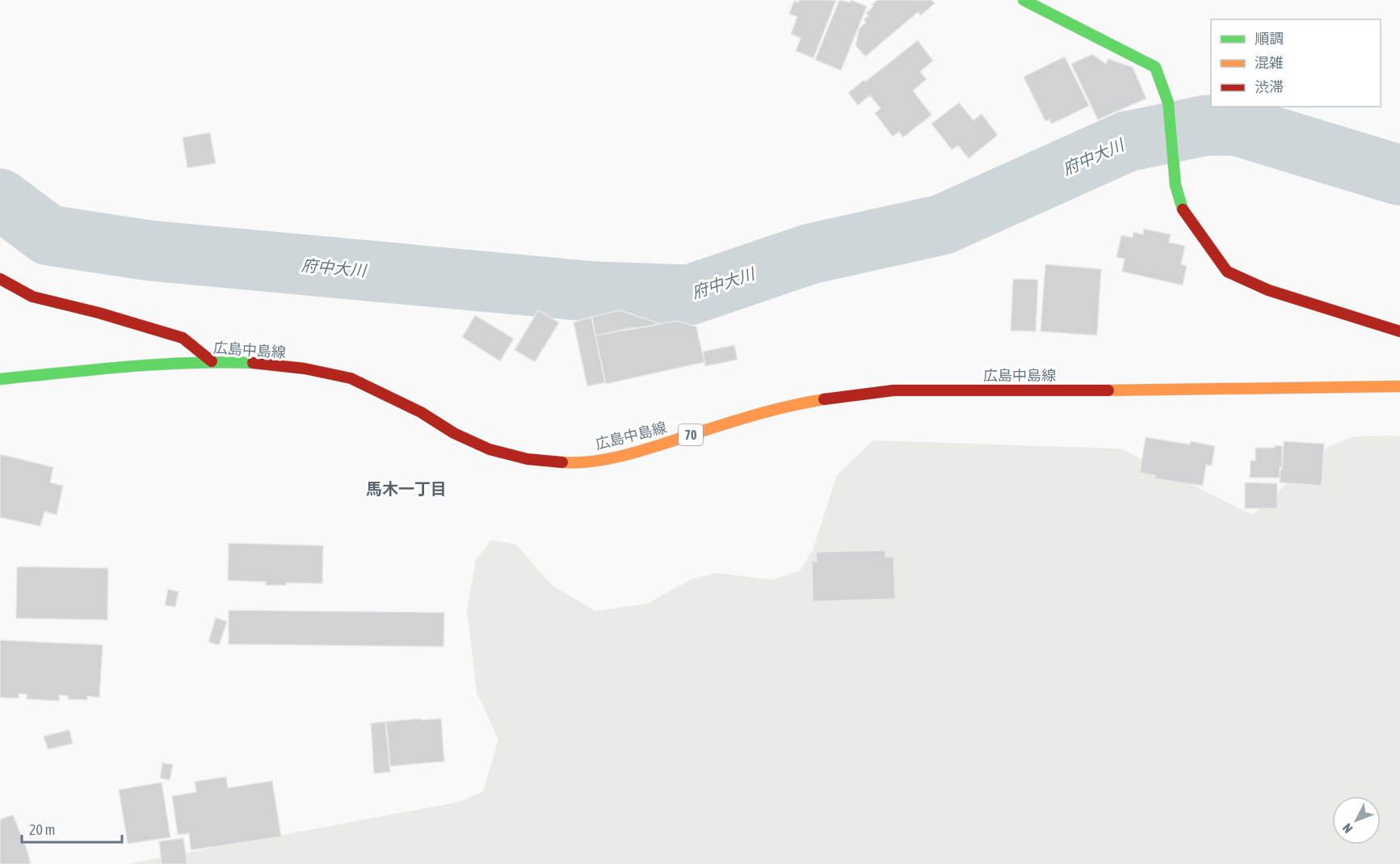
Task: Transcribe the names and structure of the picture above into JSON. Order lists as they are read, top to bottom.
{
  "streets": {
    "main road": ["広島中島線", "70"]
  },
  "districts": ["馬木一丁目"],
  "water": ["府中大川"],
  "legend": ["順調", "混雑", "渋滞"],
  "scale_bar": "20 m",
  "north": "bottom left"
}
